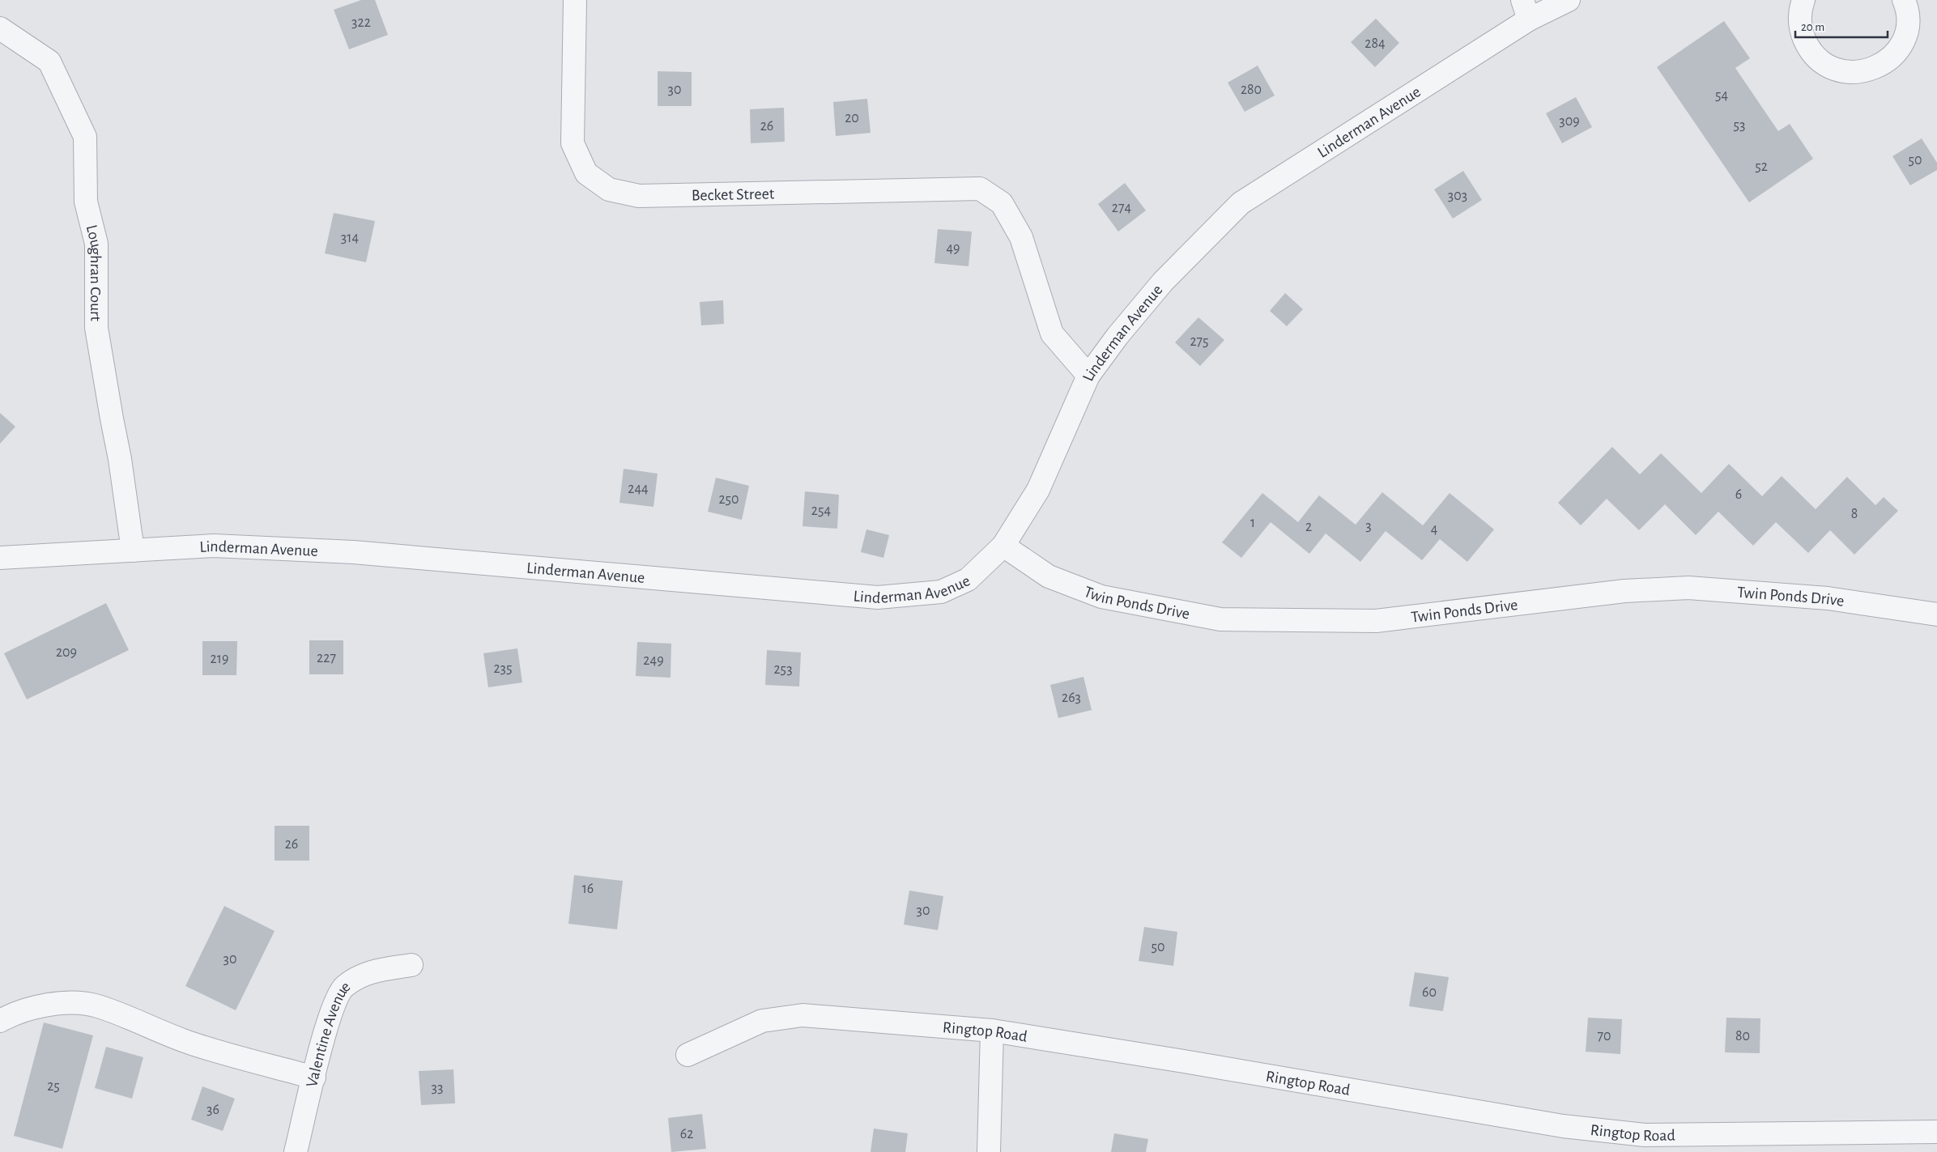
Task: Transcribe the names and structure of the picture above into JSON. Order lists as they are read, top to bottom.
{
  "streets": {
    "street": [
      "Linderman Avenue",
      "Becket Street",
      "Loughran Court",
      "Twin Ponds Drive",
      "Ringtop Road",
      "Valentine Avenue"
    ]
  },
  "crossings": [
    ["Linderman Avenue", "Becket Street"],
    ["Linderman Avenue", "Loughran Court"],
    ["Linderman Avenue", "Twin Ponds Drive"]
  ],
  "house_numbers": [
    "322",
    "284",
    "30",
    "280",
    "54",
    "20",
    "309",
    "53",
    "26",
    "50",
    "52",
    "303",
    "274",
    "314",
    "49",
    "275",
    "244",
    "6",
    "250",
    "254",
    "8",
    "1",
    "3",
    "2",
    "4",
    "209",
    "227",
    "219",
    "249",
    "235",
    "253",
    "263",
    "26",
    "16",
    "30",
    "50",
    "30",
    "60",
    "70",
    "80",
    "25",
    "33",
    "36",
    "62"
  ],
  "scale_bar": "20 m"
}
